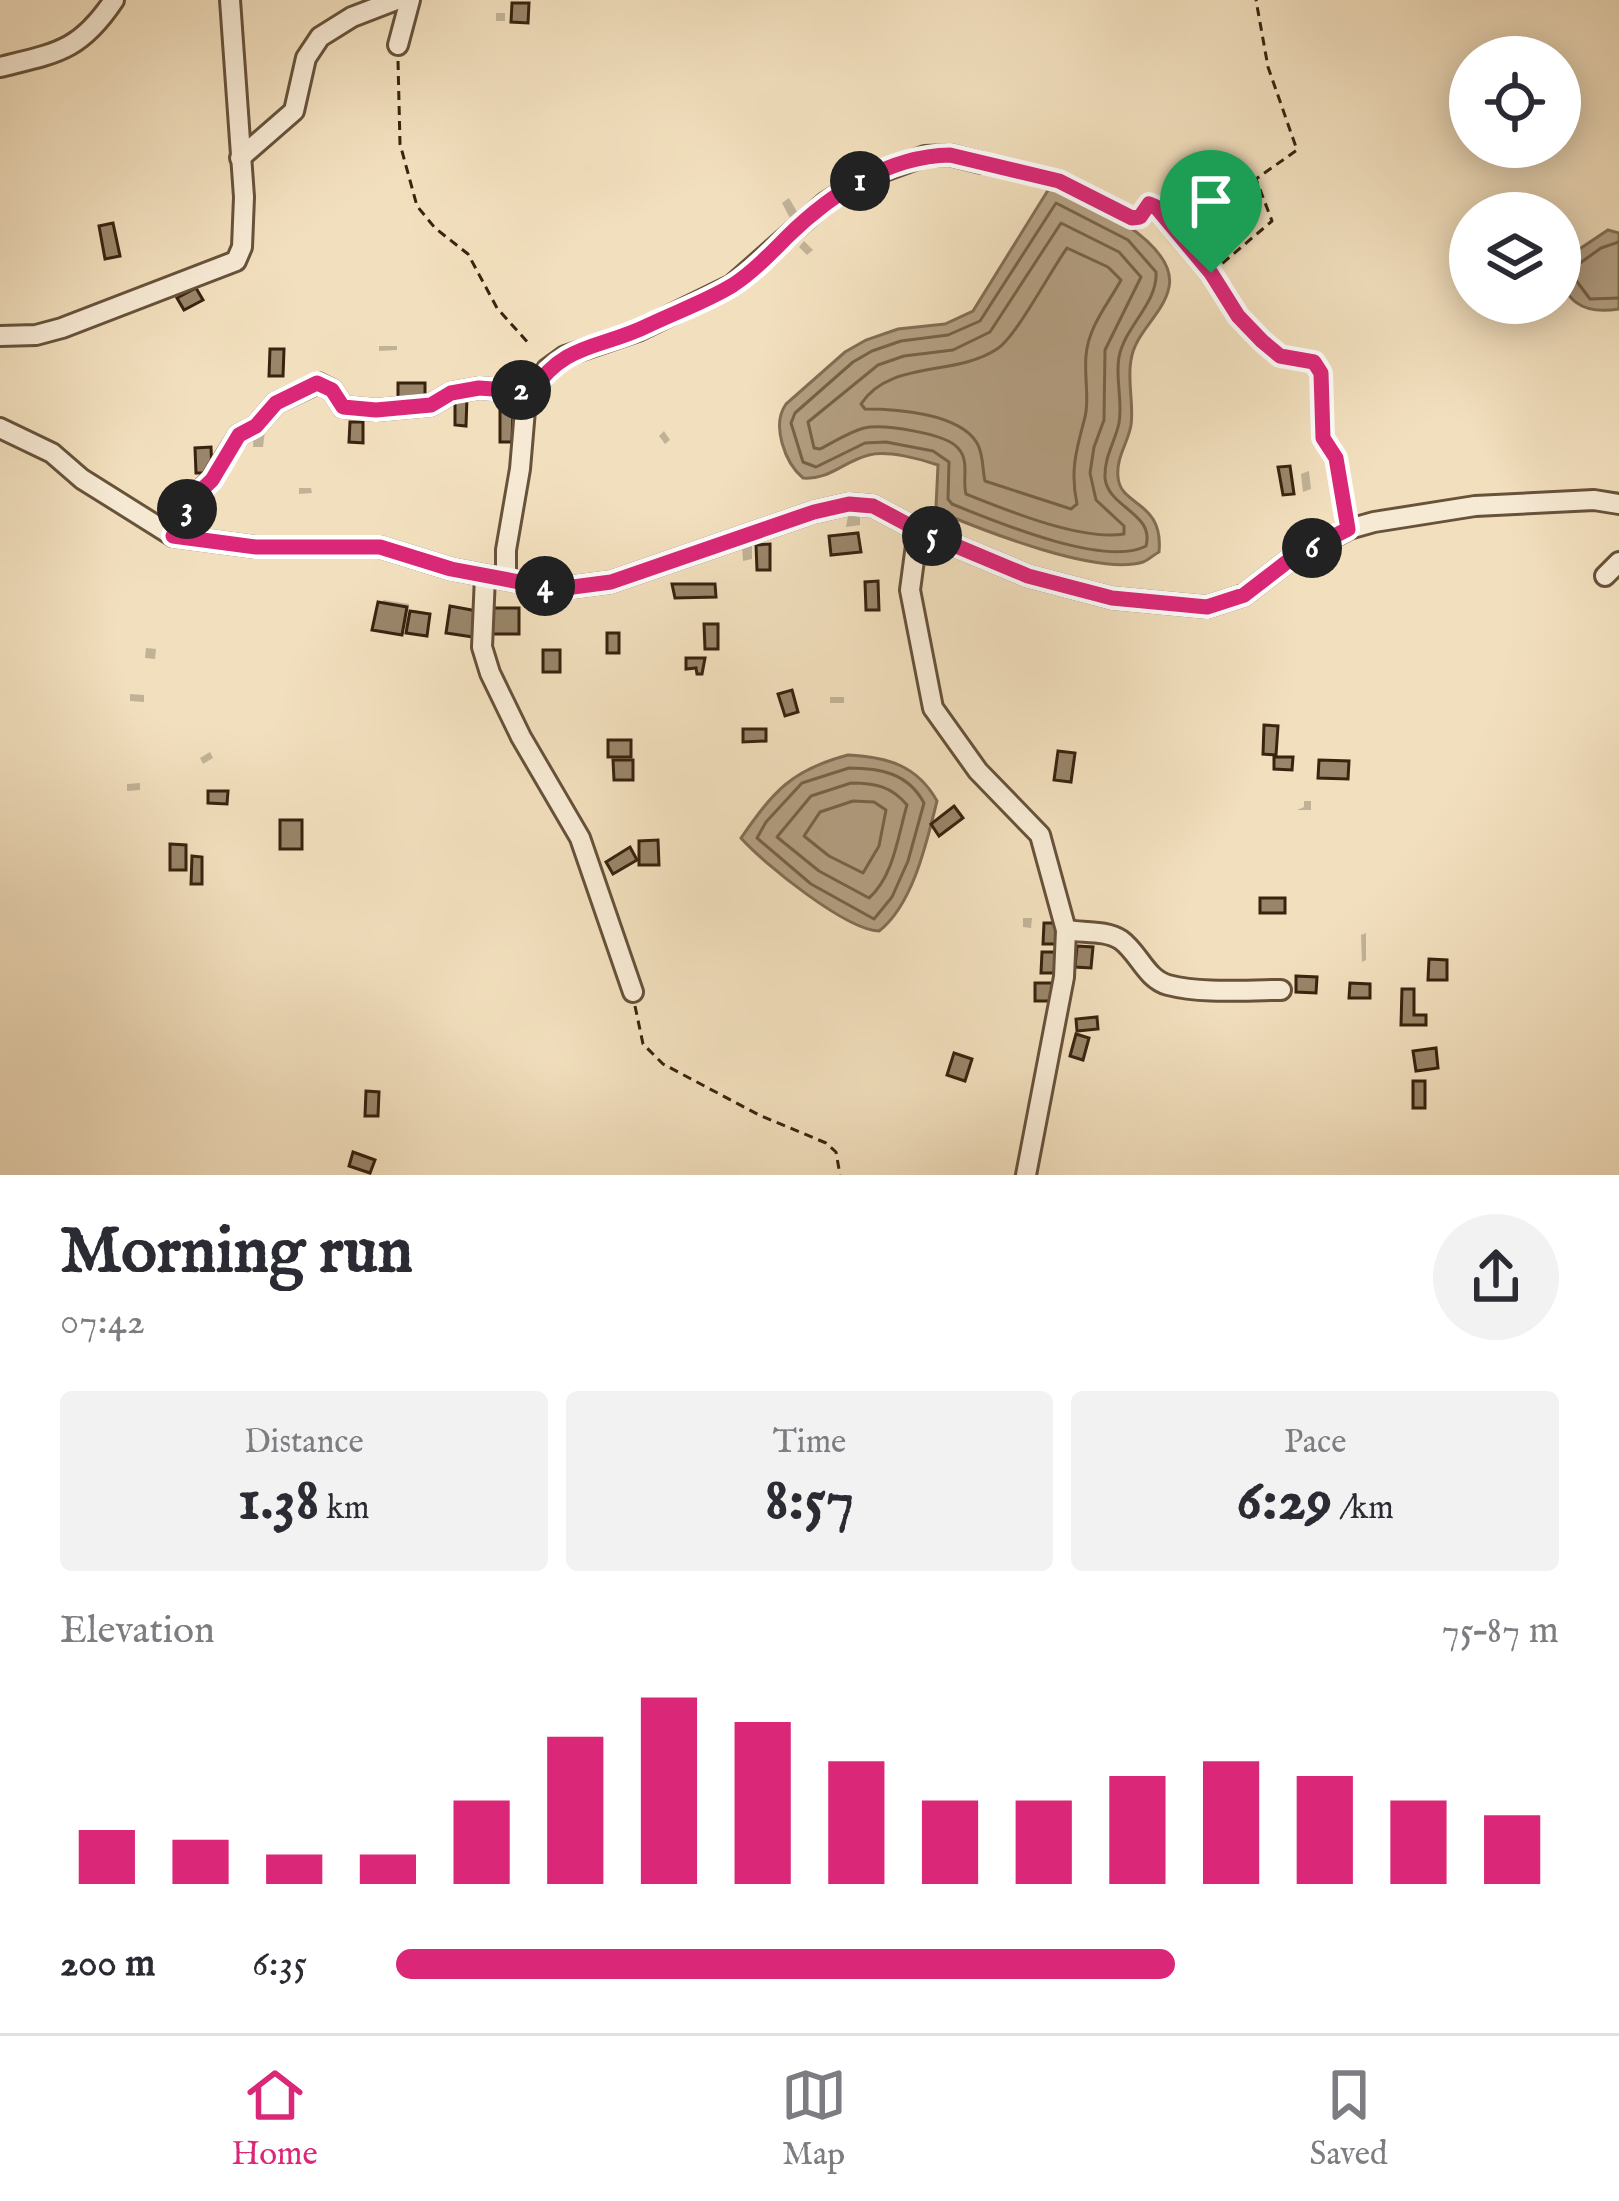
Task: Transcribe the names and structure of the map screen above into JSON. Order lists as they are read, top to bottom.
{
  "page": {
    "pins": [
      "1",
      "2",
      "3",
      "5",
      "6",
      "4"
    ],
    "heading": ["Morning run", "07:42"],
    "stats": [
      ["Distance", "1.38 km"],
      ["Time", "8:57"],
      ["Pace", "6:29 /km"]
    ],
    "chart": ["Elevation", "75–87 m"],
    "list": [
      {
        "name": "200 m",
        "note": "6:35"
      }
    ],
    "tabs": ["Home", "Map", "Saved"]
  }
}
